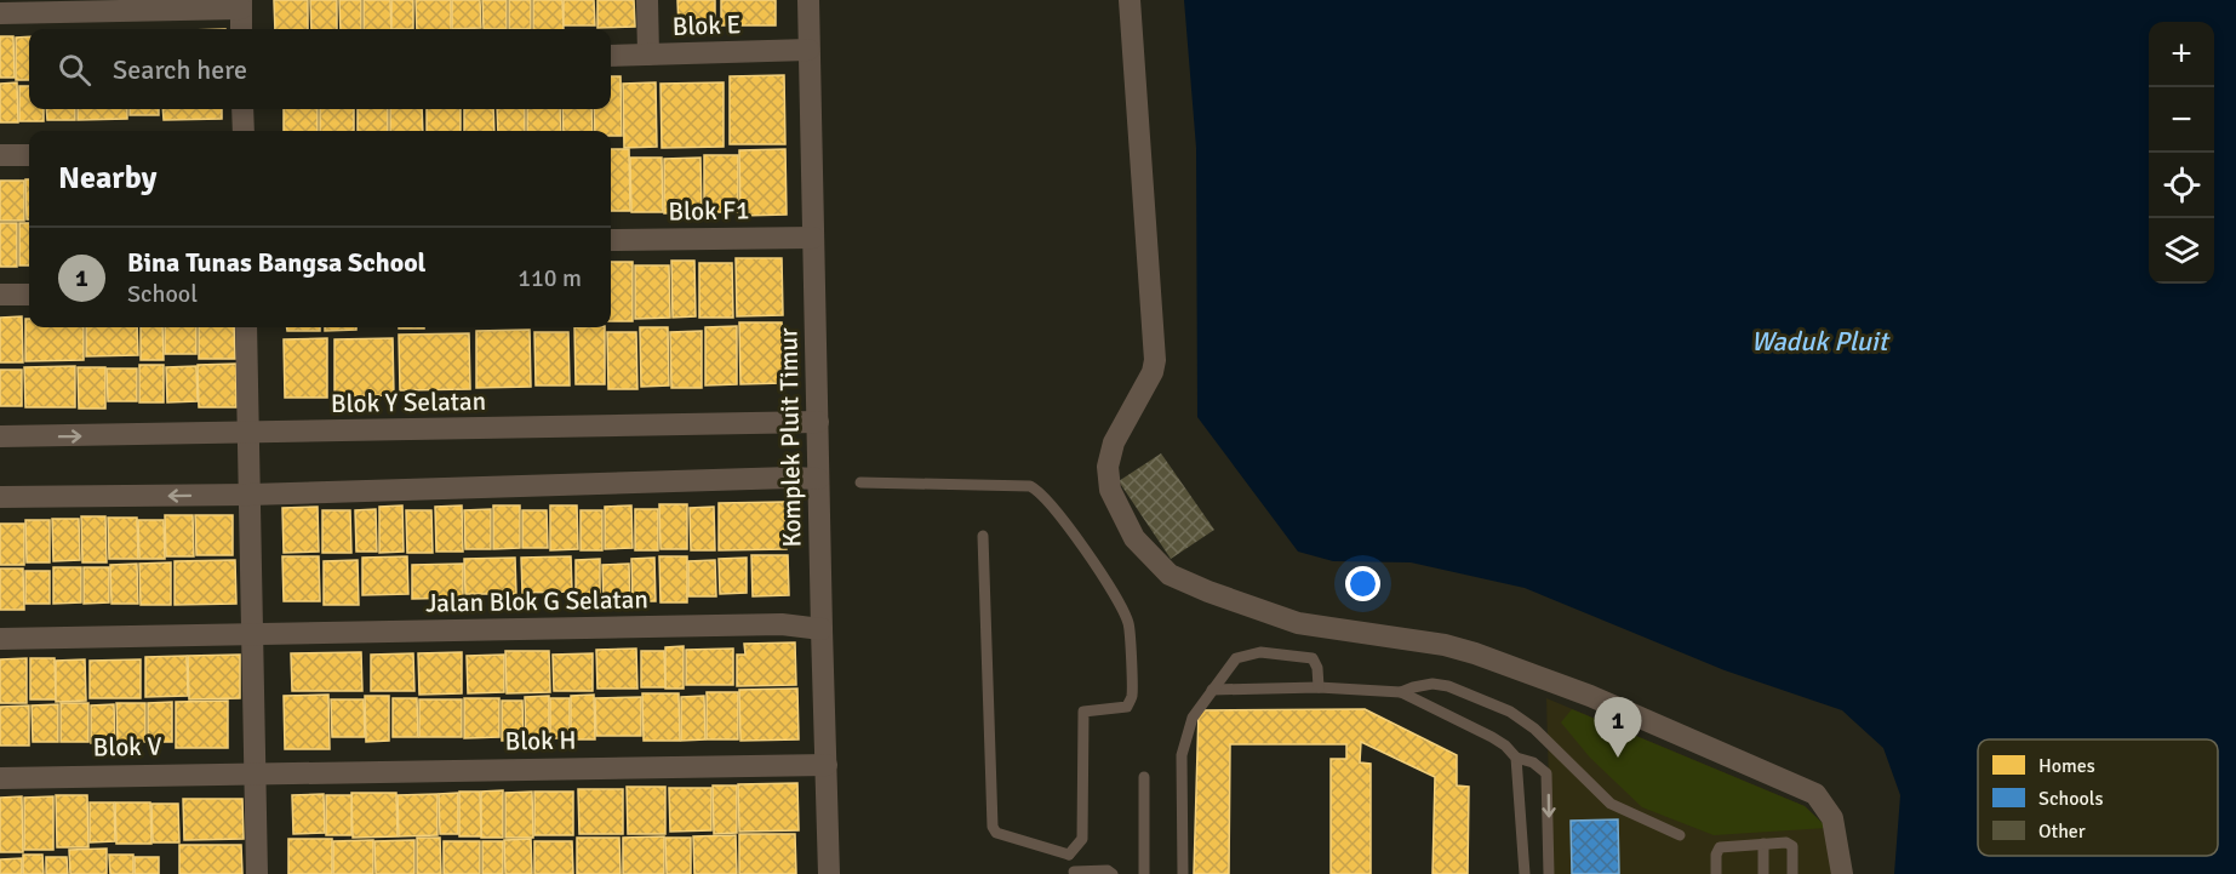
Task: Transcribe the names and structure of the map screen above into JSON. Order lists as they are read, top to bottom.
{
  "streets": {
    "street": [
      "Blok E",
      "Blok F1",
      "Blok Y Selatan",
      "Komplek Pluit Timur",
      "Jalan Blok G Selatan",
      "Blok H",
      "Blok V"
    ]
  },
  "crossings": [
    ["Blok E", "Komplek Pluit Timur"],
    ["Blok F1", "Komplek Pluit Timur"],
    ["Blok Y Selatan", "Komplek Pluit Timur"],
    ["Komplek Pluit Timur", "Jalan Blok G Selatan"],
    ["Komplek Pluit Timur", "Blok H"],
    ["Blok H", "Blok V"]
  ],
  "water": ["Waduk Pluit"],
  "legend": ["Homes", "Schools", "Other"],
  "page": {
    "map_buttons": ["+", "−"],
    "search": "Search here",
    "heading": "Nearby",
    "list": [
      {
        "mark": "1",
        "name": "Bina Tunas Bangsa School",
        "note": "School",
        "value": "110 m"
      }
    ],
    "pins": "1"
  }
}
